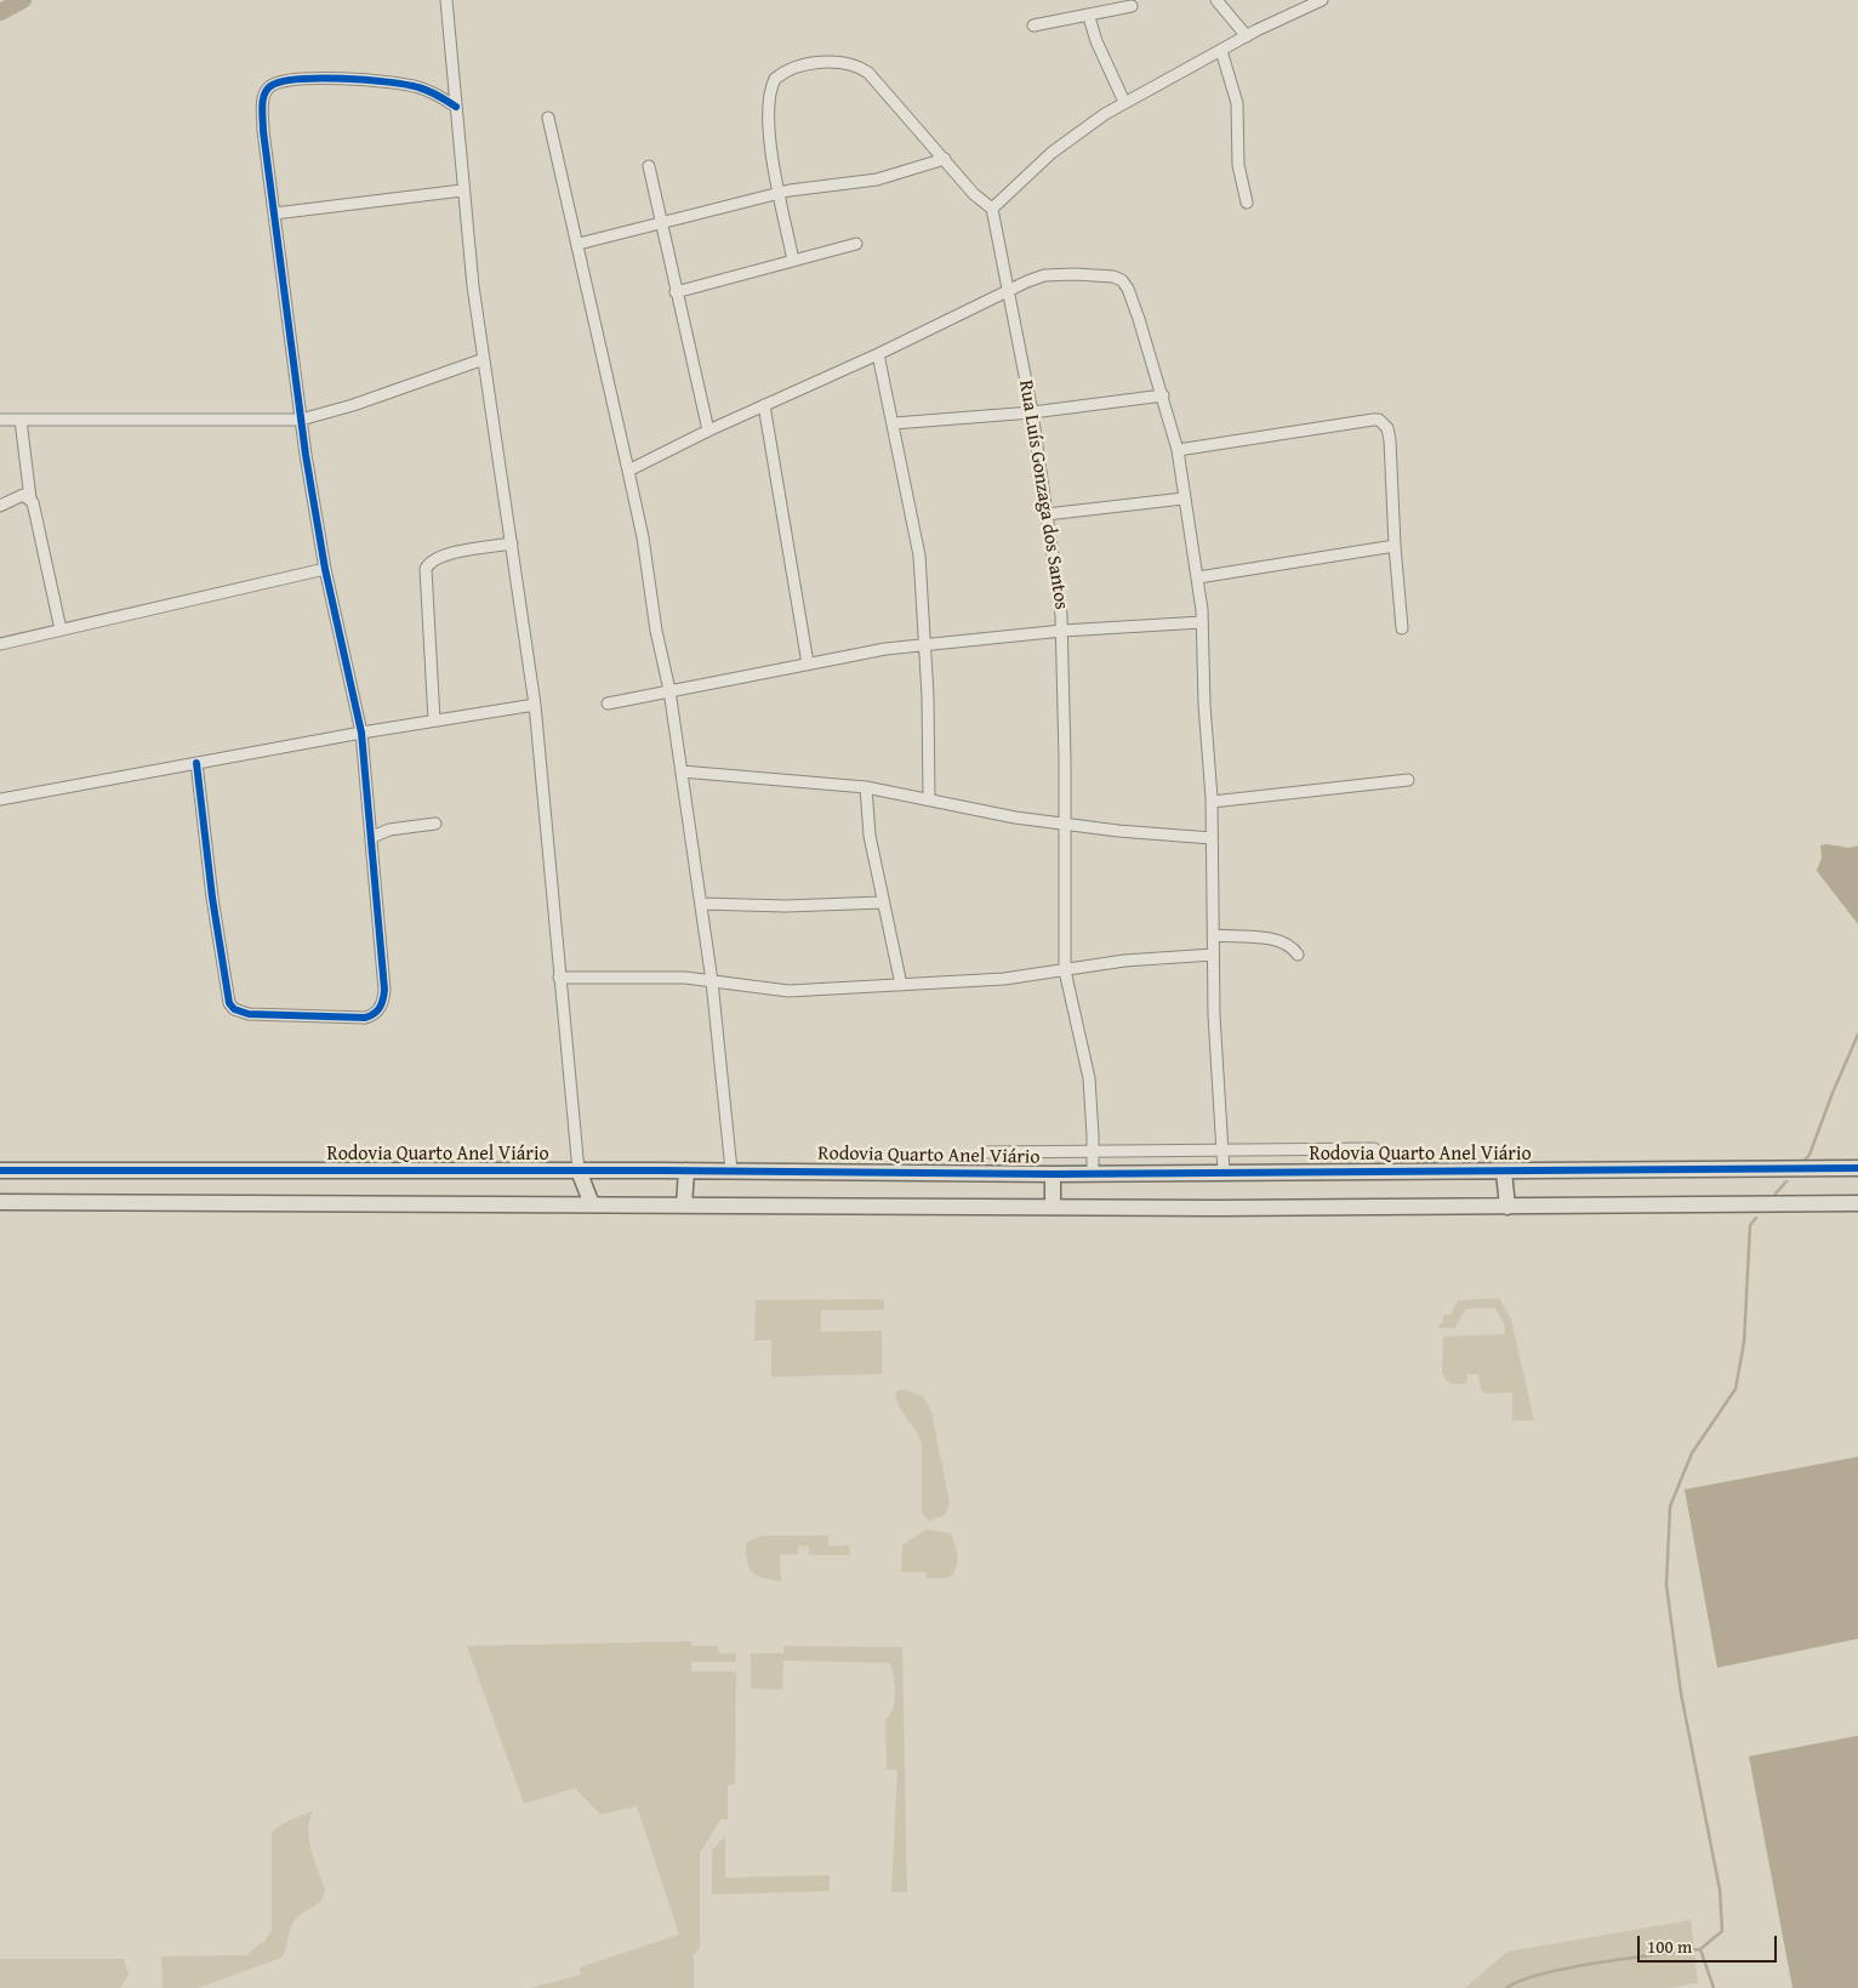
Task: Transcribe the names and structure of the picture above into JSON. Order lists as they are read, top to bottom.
{
  "streets": {
    "highway": ["Rodovia Quarto Anel Viário"],
    "street": ["Rua Luís Gonzaga dos Santos"]
  },
  "crossings": [
    ["Rua Luís Gonzaga dos Santos", "Rodovia Quarto Anel Viário"]
  ],
  "scale_bar": "100 m"
}
